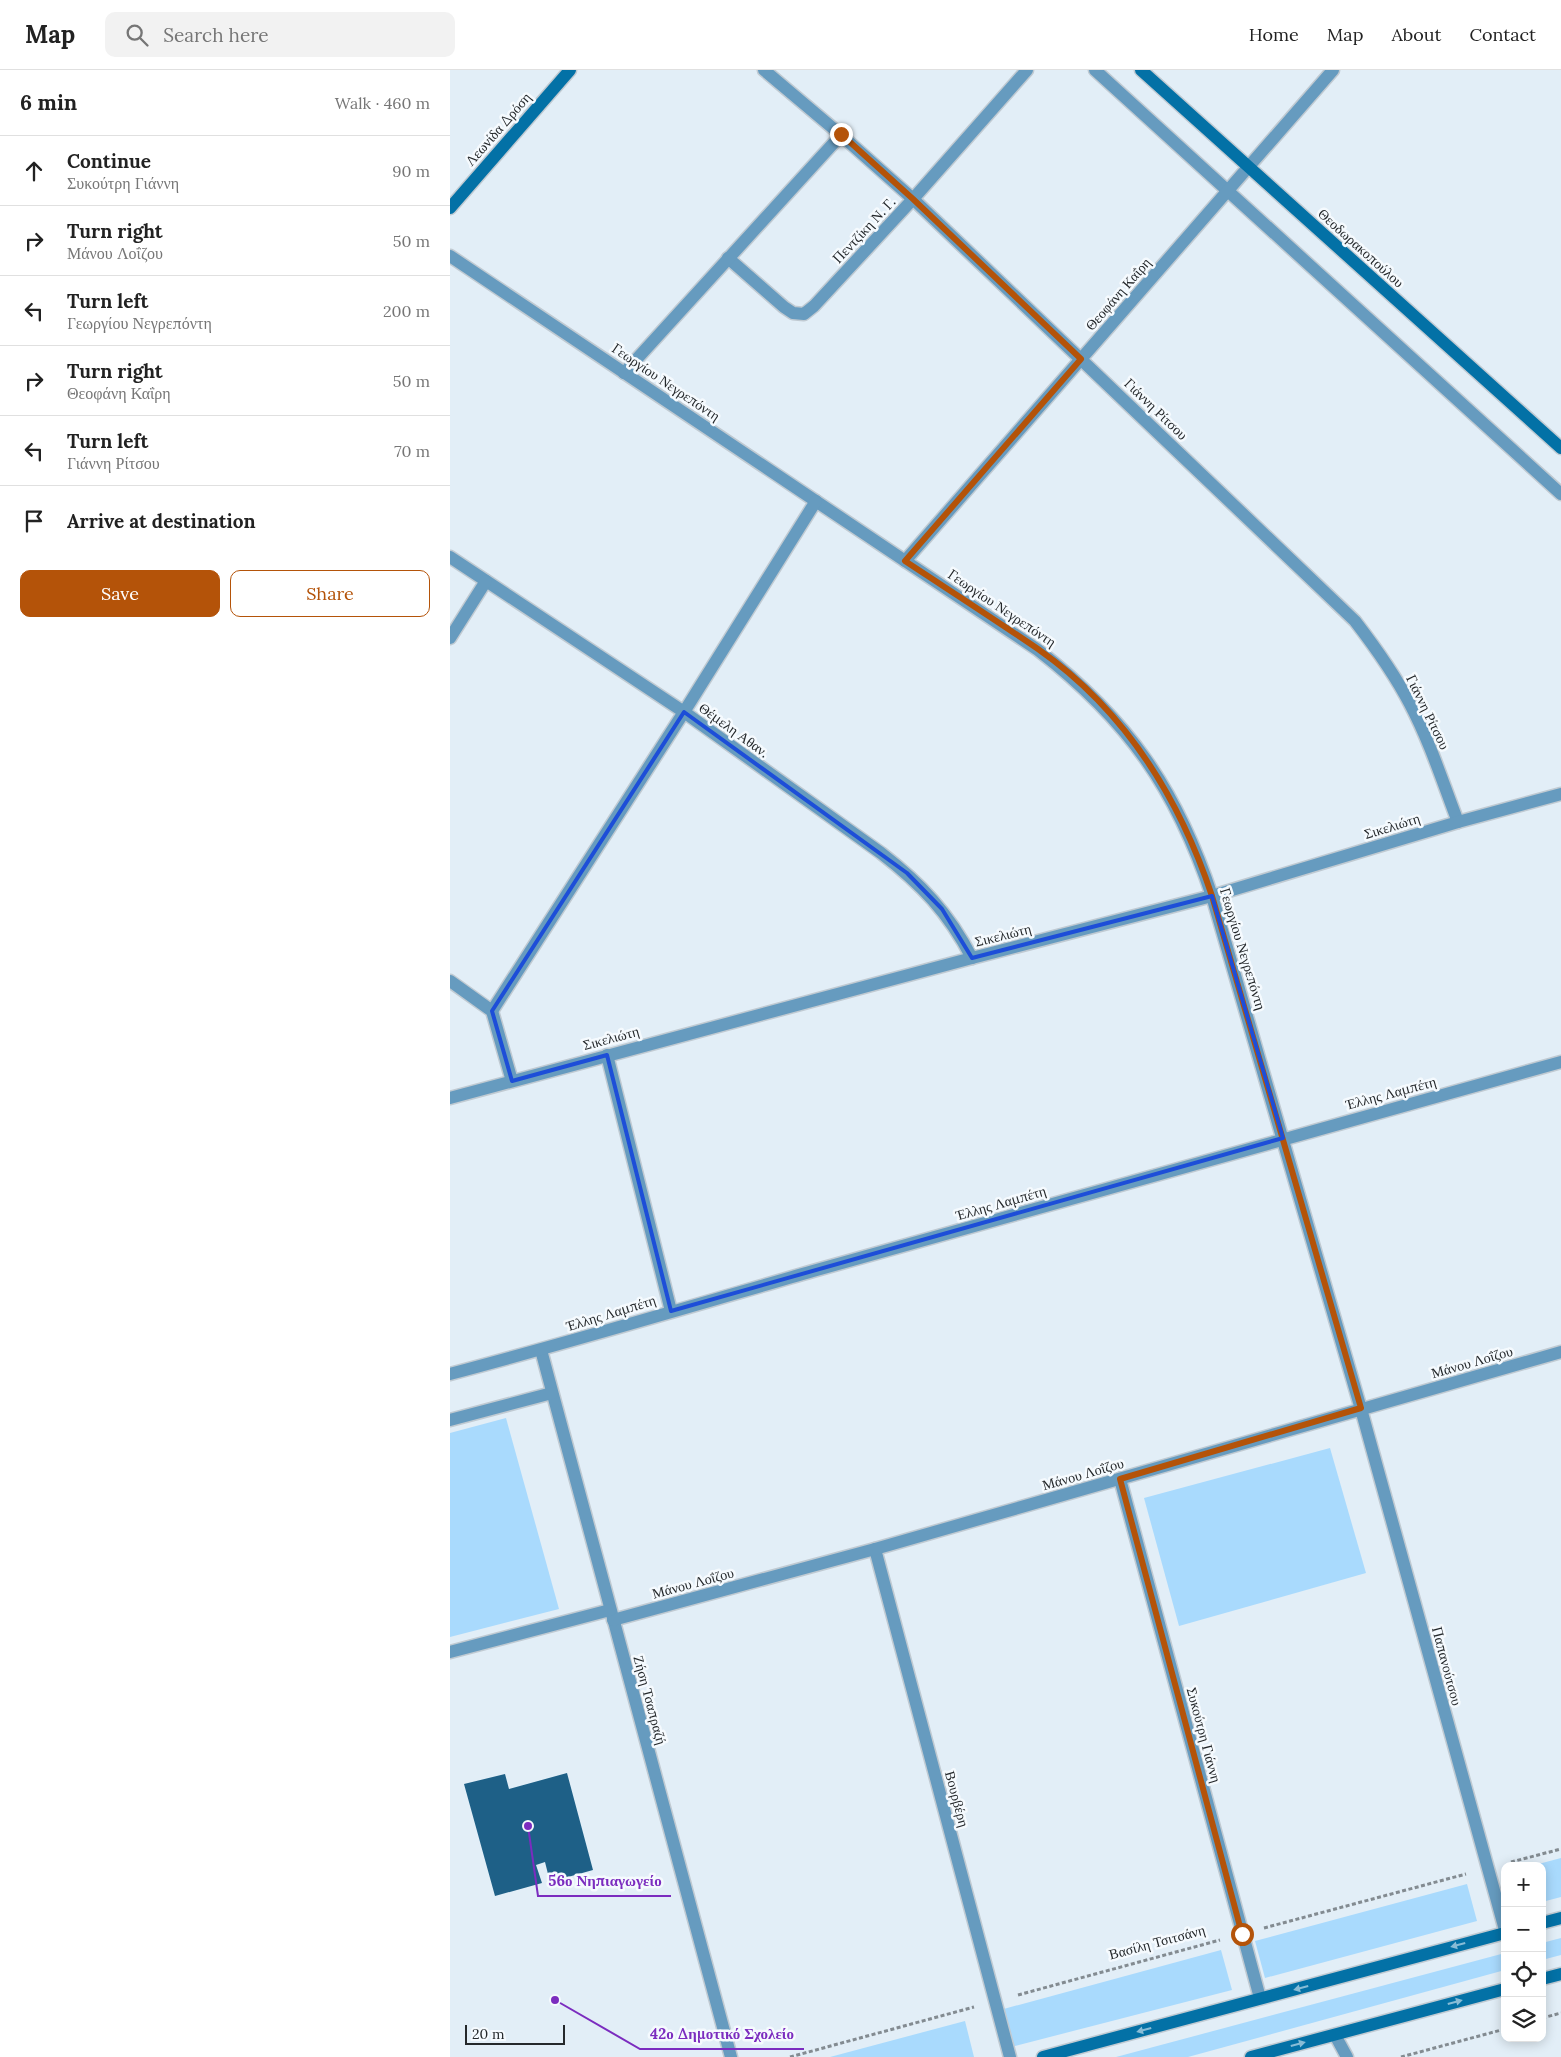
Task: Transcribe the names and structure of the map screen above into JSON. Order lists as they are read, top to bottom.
{
  "streets": {
    "street": [
      "Λεωνίδα Δρόση",
      "Πεντζίκη Ν. Γ.",
      "Θεοδωρακοπούλου",
      "Θεοφάνη Καΐρη",
      "Γεωργίου Νεγρεπόντη",
      "Γιάννη Ρίτσου",
      "Θέμελη Αθαν.",
      "Σικελιώτη",
      "Έλλης Λαμπέτη",
      "Μάνου Λοΐζου",
      "Παπανούτσου",
      "Ζήση Τσαπραζή",
      "Συκούτρη Γιάννη",
      "Βουρβέρη"
    ],
    "path": ["Βασίλη Τσιτσάνη"]
  },
  "crossings": [
    ["Πεντζίκη Ν. Γ.", "Γιάννη Ρίτσου"],
    ["Θεοδωρακοπούλου", "Θεοφάνη Καΐρη"],
    ["Θεοφάνη Καΐρη", "Γεωργίου Νεγρεπόντη"],
    ["Θεοφάνη Καΐρη", "Γιάννη Ρίτσου"],
    ["Γεωργίου Νεγρεπόντη", "Σικελιώτη"],
    ["Γεωργίου Νεγρεπόντη", "Έλλης Λαμπέτη"],
    ["Γεωργίου Νεγρεπόντη", "Μάνου Λοΐζου"],
    ["Γεωργίου Νεγρεπόντη", "Παπανούτσου"],
    ["Γιάννη Ρίτσου", "Σικελιώτη"],
    ["Θέμελη Αθαν.", "Σικελιώτη"],
    ["Έλλης Λαμπέτη", "Ζήση Τσαπραζή"],
    ["Μάνου Λοΐζου", "Παπανούτσου"],
    ["Μάνου Λοΐζου", "Ζήση Τσαπραζή"],
    ["Μάνου Λοΐζου", "Συκούτρη Γιάννη"],
    ["Μάνου Λοΐζου", "Βουρβέρη"],
    ["Παπανούτσου", "Βασίλη Τσιτσάνη"],
    ["Συκούτρη Γιάννη", "Βασίλη Τσιτσάνη"],
    ["Βουρβέρη", "Βασίλη Τσιτσάνη"]
  ],
  "places": ["56ο Νηπιαγωγείο", "42ο Δημοτικό Σχολείο"],
  "scale_bar": "20 m",
  "page": {
    "header": "Map",
    "search": "Search here",
    "nav": [
      "Home",
      "Map",
      "About",
      "Contact"
    ],
    "heading": ["6 min", "Walk · 460 m"],
    "list": [
      ["Continue", "Συκούτρη Γιάννη", "90 m"],
      ["Turn right", "Μάνου Λοΐζου", "50 m"],
      ["Turn left", "Γεωργίου Νεγρεπόντη", "200 m"],
      ["Turn right", "Θεοφάνη Καΐρη", "50 m"],
      ["Turn left", "Γιάννη Ρίτσου", "70 m"],
      "Arrive at destination"
    ],
    "buttons": ["Save", "Share"],
    "map_buttons": ["+", "−"],
    "scale": "20 m"
  }
}
